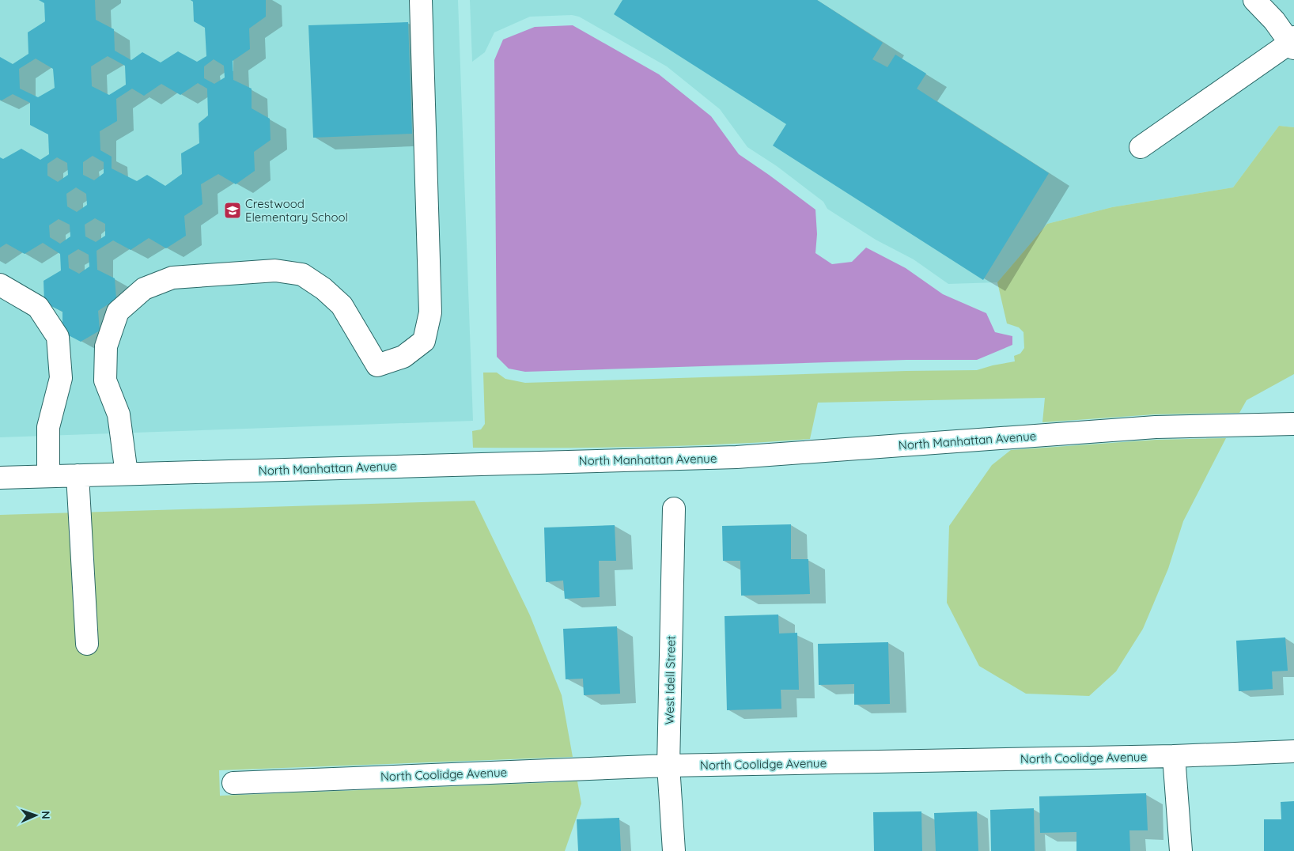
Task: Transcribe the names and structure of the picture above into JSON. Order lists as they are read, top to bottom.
{
  "streets": {
    "street": ["North Manhattan Avenue", "West Idell Street", "North Coolidge Avenue"]
  },
  "crossings": [
    ["West Idell Street", "North Coolidge Avenue"]
  ],
  "places": {
    "school or university": ["Crestwood Elementary School"]
  },
  "north": "right"
}
